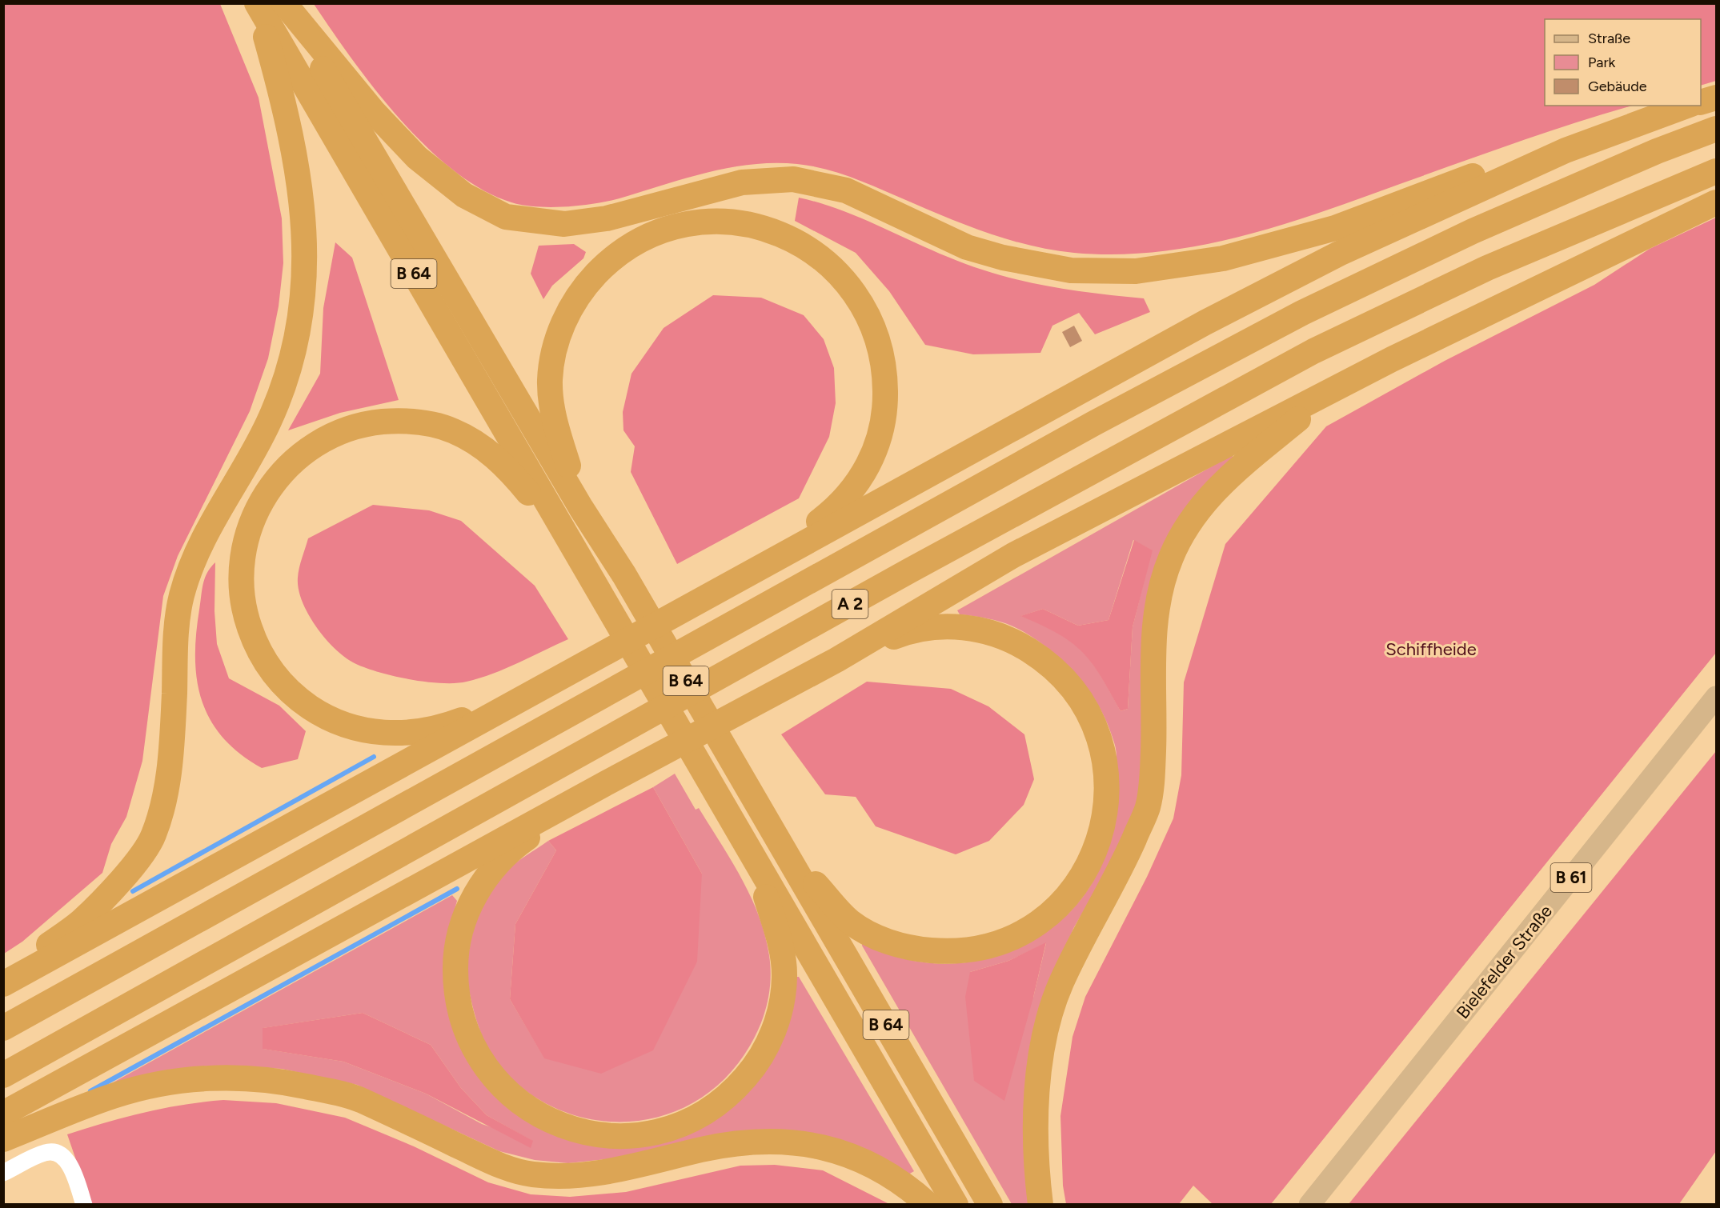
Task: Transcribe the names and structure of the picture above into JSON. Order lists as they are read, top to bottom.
{
  "streets": {
    "highway": ["B 64", "A 2"],
    "main road": ["B 61", "Bielefelder Straße"]
  },
  "parks": ["Schiffheide"],
  "legend": ["Straße", "Park", "Gebäude"]
}
